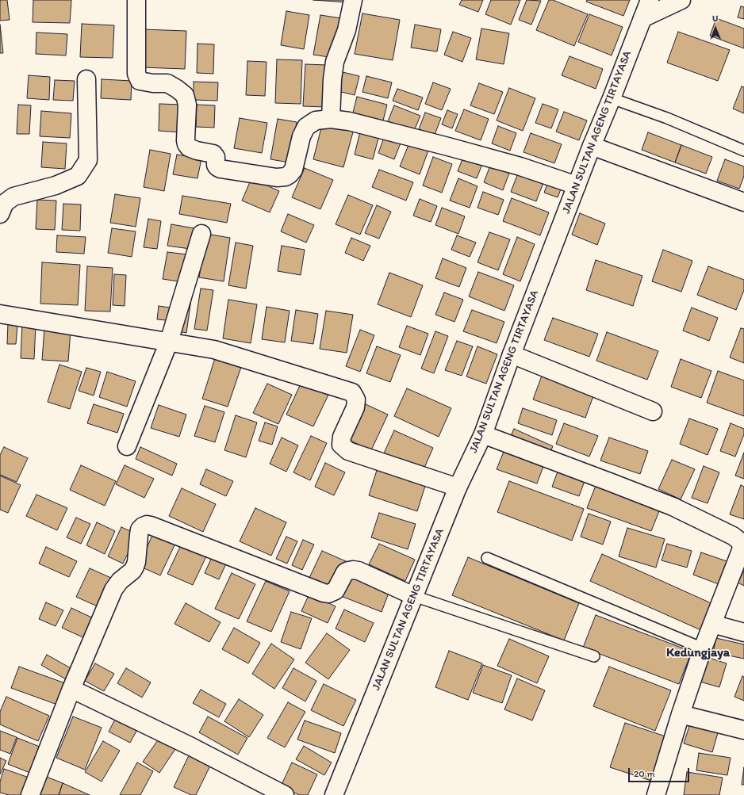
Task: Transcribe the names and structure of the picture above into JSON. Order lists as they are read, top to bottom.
{
  "streets": {
    "street": ["JALAN SULTAN AGENG TIRTAYASA"]
  },
  "districts": ["Kedungjaya"],
  "scale_bar": "20 m",
  "north": "top"
}
